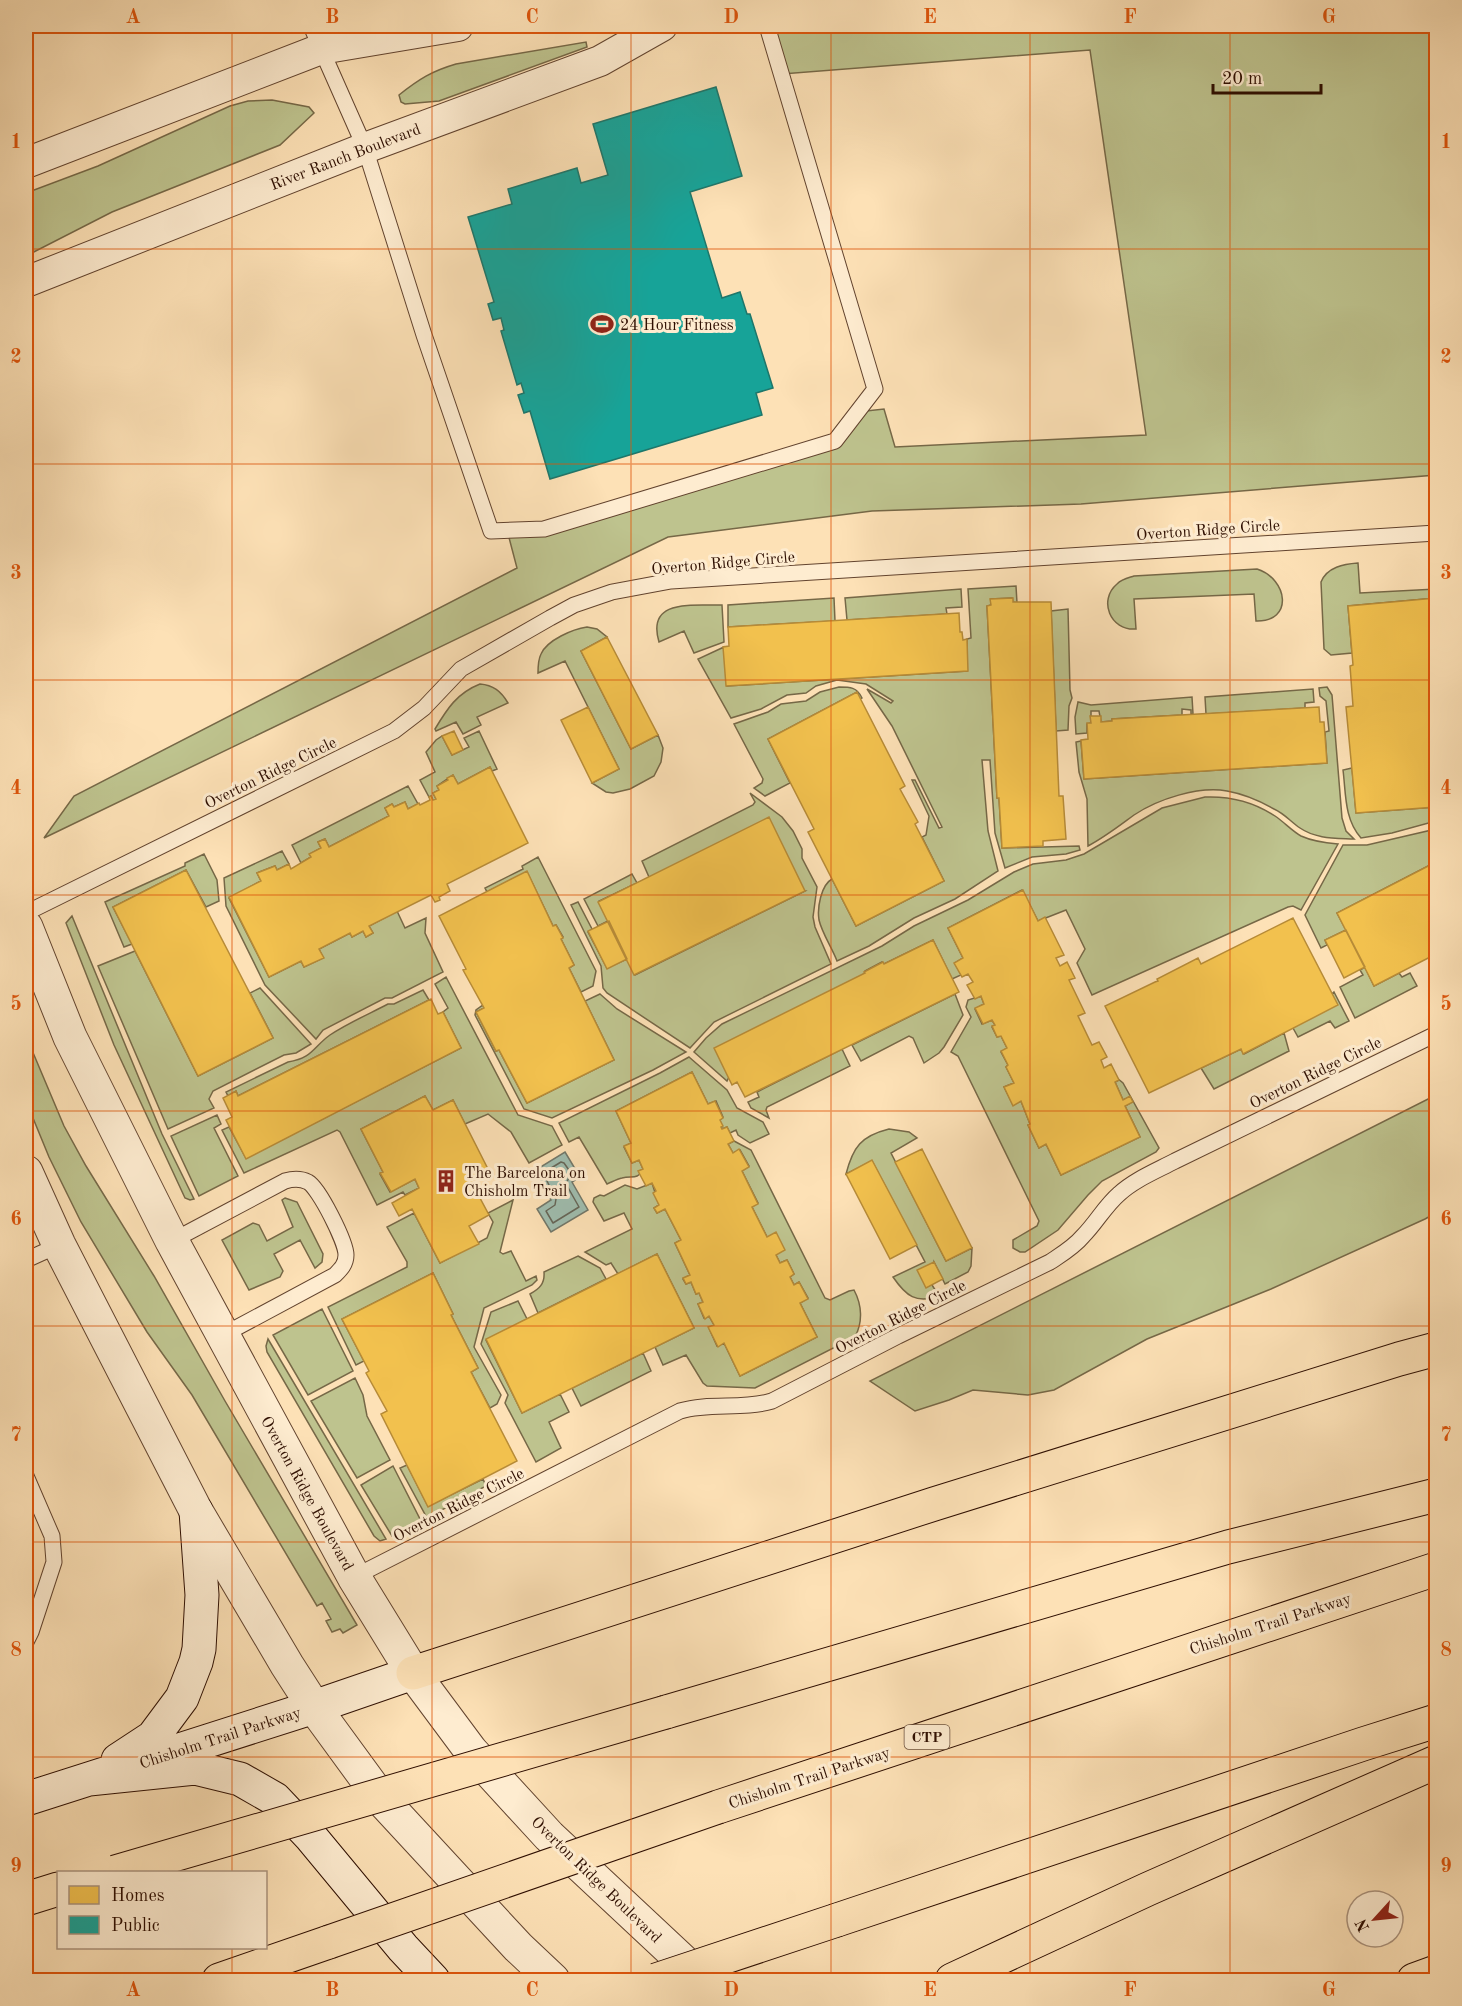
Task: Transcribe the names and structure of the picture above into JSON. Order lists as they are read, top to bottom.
{
  "streets": {
    "highway": ["Chisholm Trail Parkway", "CTP"],
    "street": ["River Ranch Boulevard", "Overton Ridge Boulevard"],
    "lane": ["Overton Ridge Circle"]
  },
  "crossings": [
    ["Overton Ridge Circle", "Overton Ridge Boulevard"],
    ["Overton Ridge Boulevard", "Chisholm Trail Parkway"]
  ],
  "places": {
    "sports": ["24 Hour Fitness"],
    "building": ["The Barcelona on Chisholm Trail"]
  },
  "legend": ["Homes", "Public"],
  "scale_bar": "20 m",
  "north": "bottom left",
  "grid": {
    "columns": [
      "A",
      "B",
      "C",
      "D",
      "E",
      "F",
      "G"
    ],
    "rows": [
      "1",
      "2",
      "3",
      "4",
      "5",
      "6",
      "7",
      "8",
      "9"
    ]
  }
}
